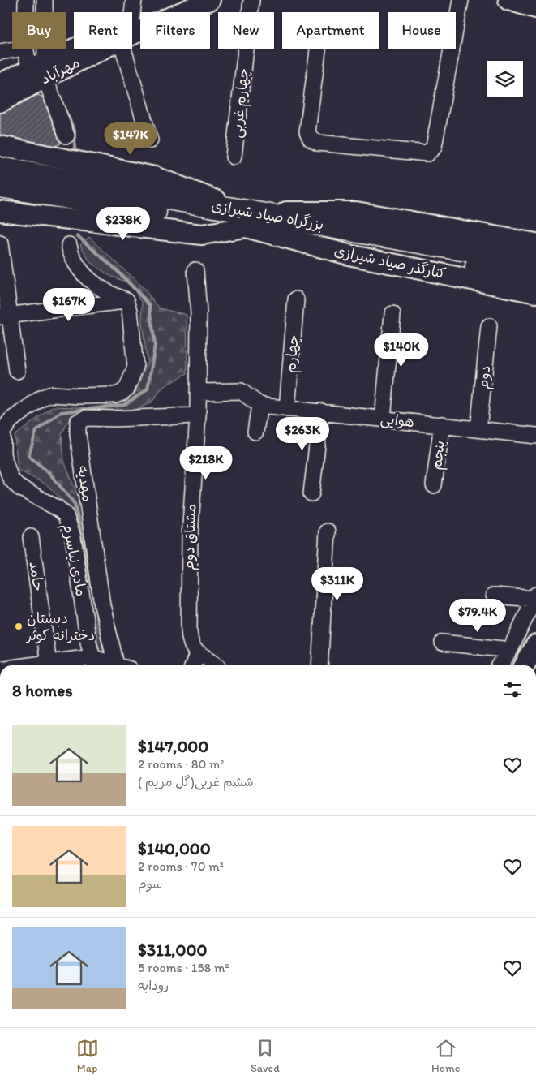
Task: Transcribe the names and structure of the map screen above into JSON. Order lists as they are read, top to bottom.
{
  "streets": {
    "highway": ["بزرگراه صیاد شیرازی"],
    "main road": ["مهرآباد"],
    "street": [
      "چهارم غربی",
      "چهارم",
      "دوم",
      "هوایی",
      "پنجم",
      "مهدیه",
      "مشتاق دوم",
      "مادی نیاسرم",
      "حامد"
    ]
  },
  "crossings": [
    ["چهارم", "هوایی"],
    ["دوم", "هوایی"],
    ["هوایی", "پنجم"],
    ["هوایی", "مشتاق دوم"],
    ["مهدیه", "مشتاق دوم"]
  ],
  "places": ["دبستان دخترانه کوثر"],
  "page": {
    "chip": [
      "Buy",
      "Rent",
      "Filters",
      "New",
      "Apartment",
      "House"
    ],
    "price": [
      "$147K",
      "$238K",
      "$167K",
      "$140K",
      "$263K",
      "$218K",
      "$311K",
      "$79.4K"
    ],
    "heading": "8 homes",
    "list": [
      {
        "name": "$147,000",
        "note": "2 rooms · 80 m² · ششم غربی(گل مریم )"
      },
      {
        "name": "$140,000",
        "note": "2 rooms · 70 m² · سوم"
      },
      {
        "name": "$311,000",
        "note": "5 rooms · 158 m² · رودابه"
      }
    ],
    "tabs": ["Map", "Saved", "Home"]
  }
}
